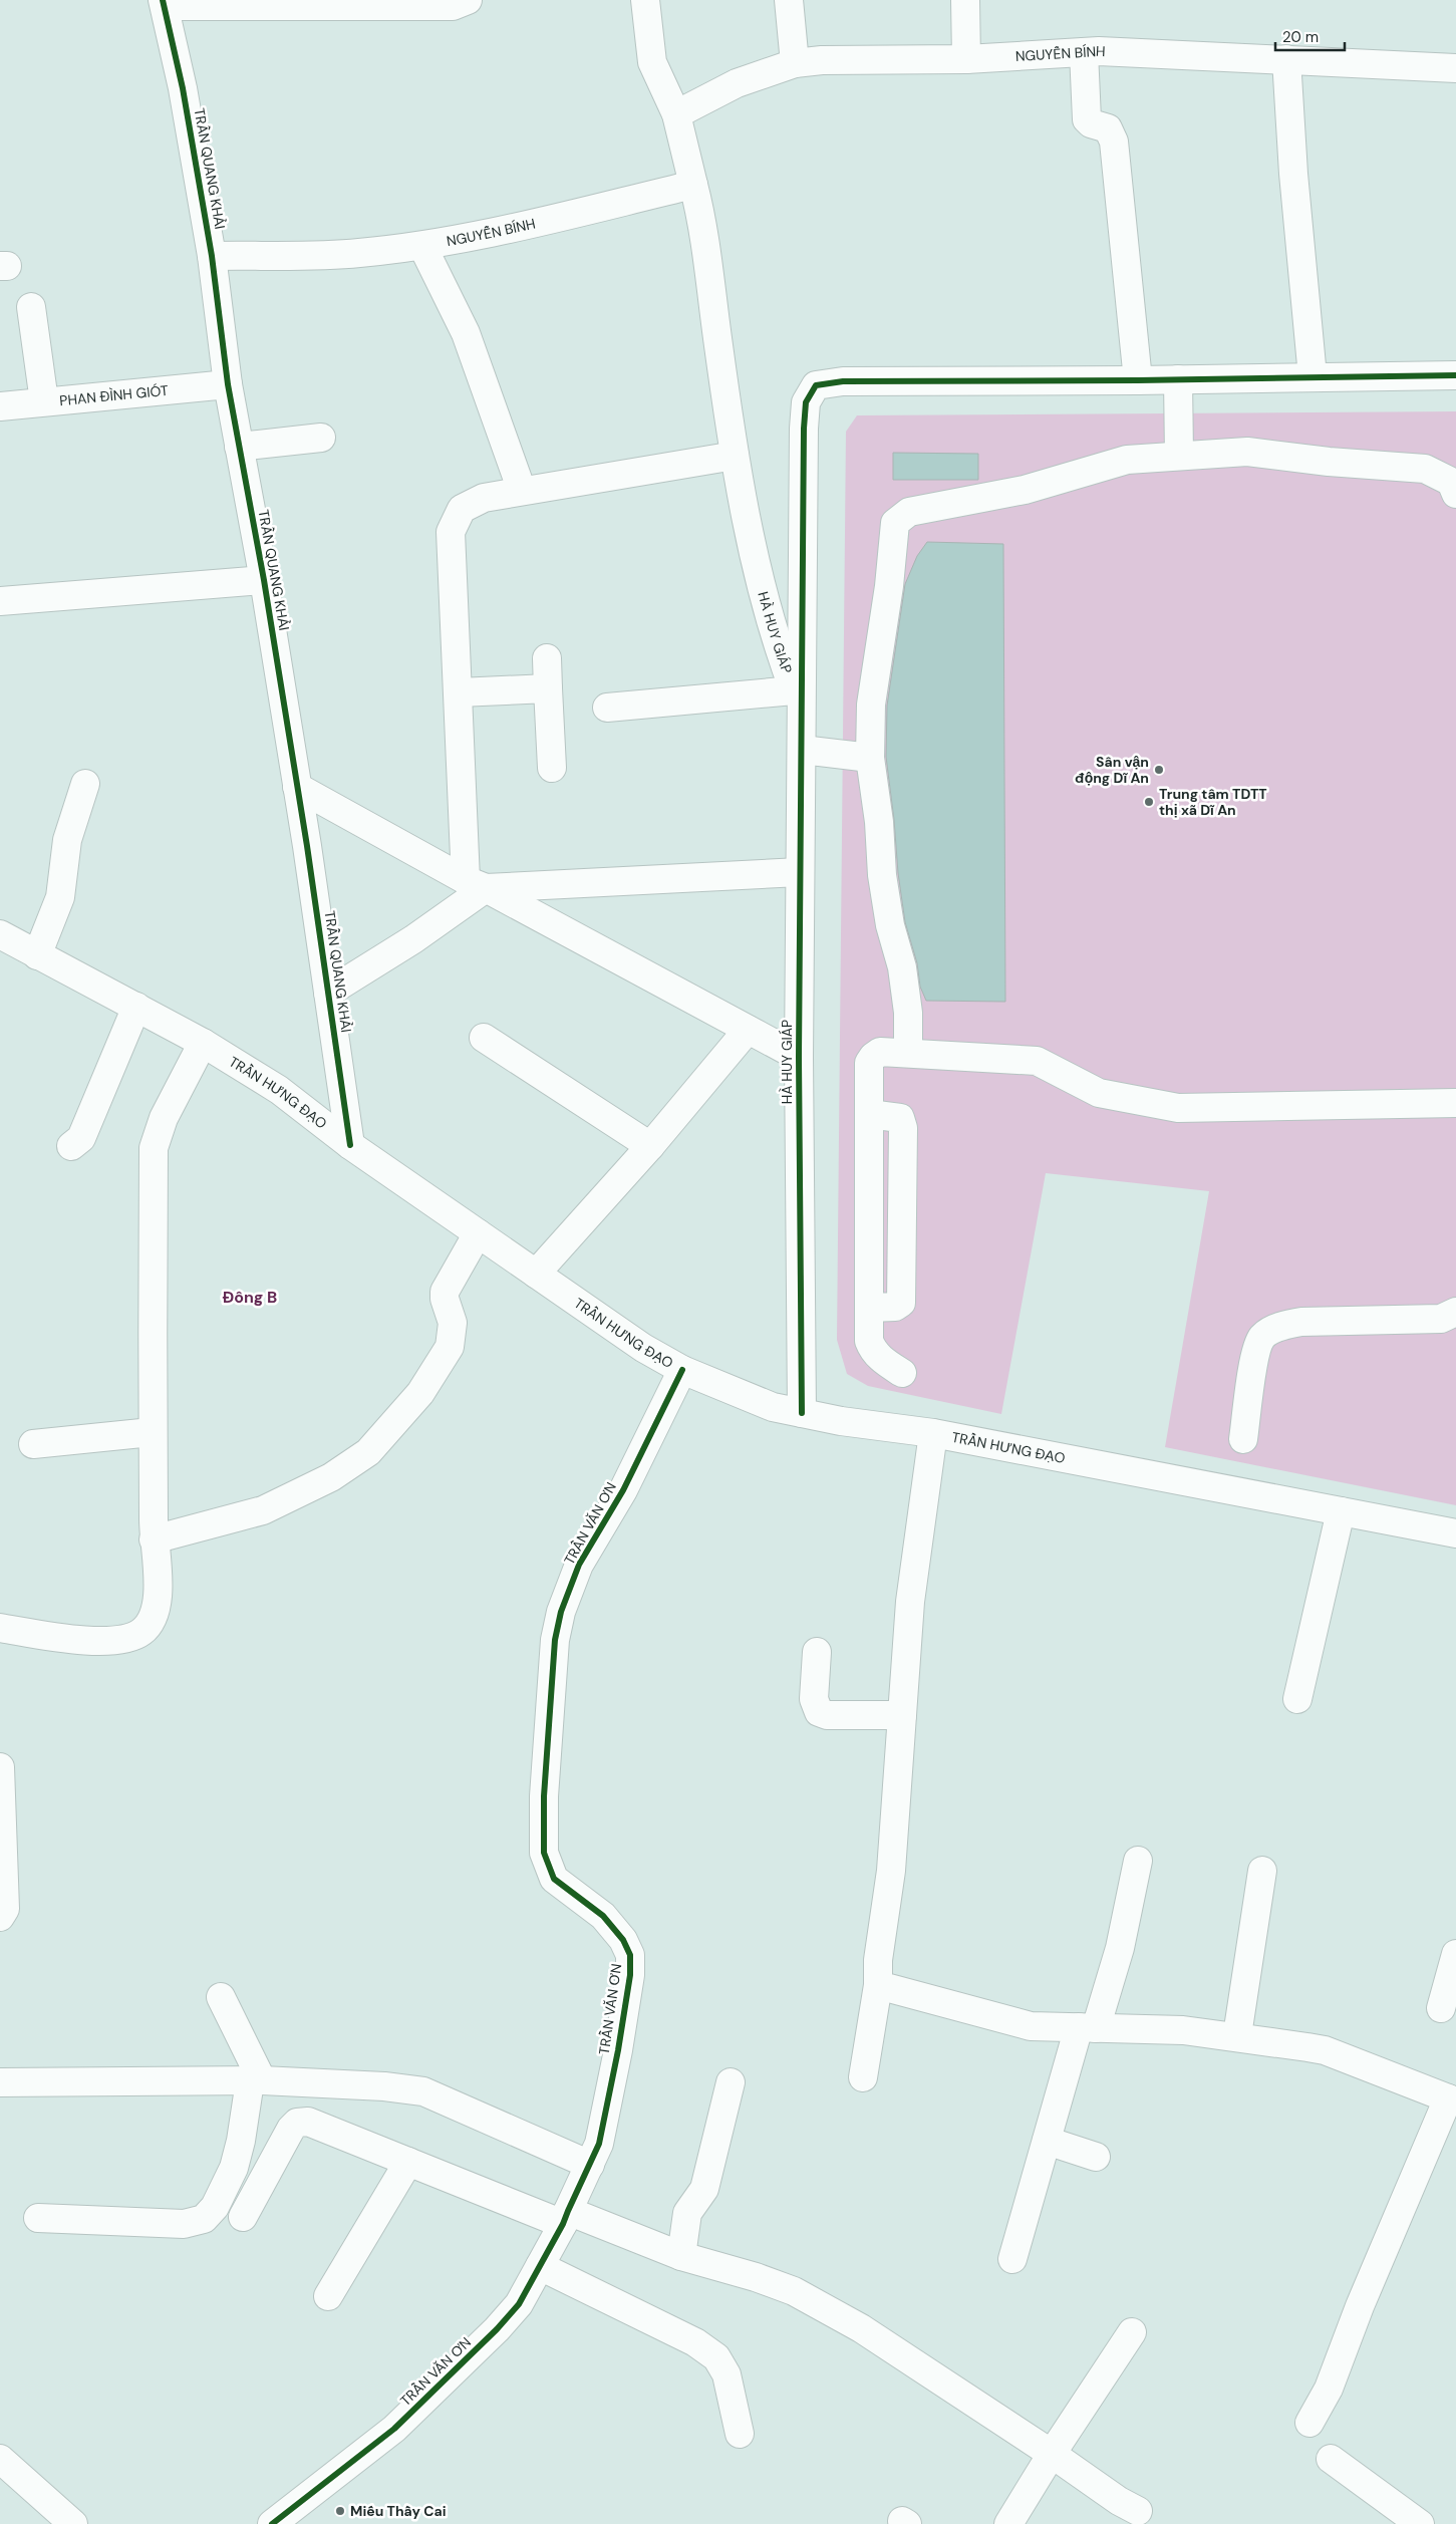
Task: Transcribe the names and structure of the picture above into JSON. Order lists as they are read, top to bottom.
{
  "streets": {
    "street": [
      "NGUYỄN BÍNH",
      "TRẦN QUANG KHẢI",
      "PHAN ĐÌNH GIÓT",
      "HÀ HUY GIÁP",
      "TRẦN HƯNG ĐẠO",
      "TRẦN VĂN ƠN"
    ]
  },
  "crossings": [
    ["NGUYỄN BÍNH", "TRẦN QUANG KHẢI"],
    ["NGUYỄN BÍNH", "HÀ HUY GIÁP"],
    ["TRẦN QUANG KHẢI", "PHAN ĐÌNH GIÓT"],
    ["TRẦN QUANG KHẢI", "TRẦN HƯNG ĐẠO"],
    ["HÀ HUY GIÁP", "TRẦN HƯNG ĐẠO"],
    ["TRẦN HƯNG ĐẠO", "TRẦN VĂN ƠN"]
  ],
  "districts": ["Đông B"],
  "places": ["Sân vận động Dĩ An", "Trung tâm TDTT thị xã Dĩ An", "Miếu Thầy Cai"],
  "scale_bar": "20 m"
}
